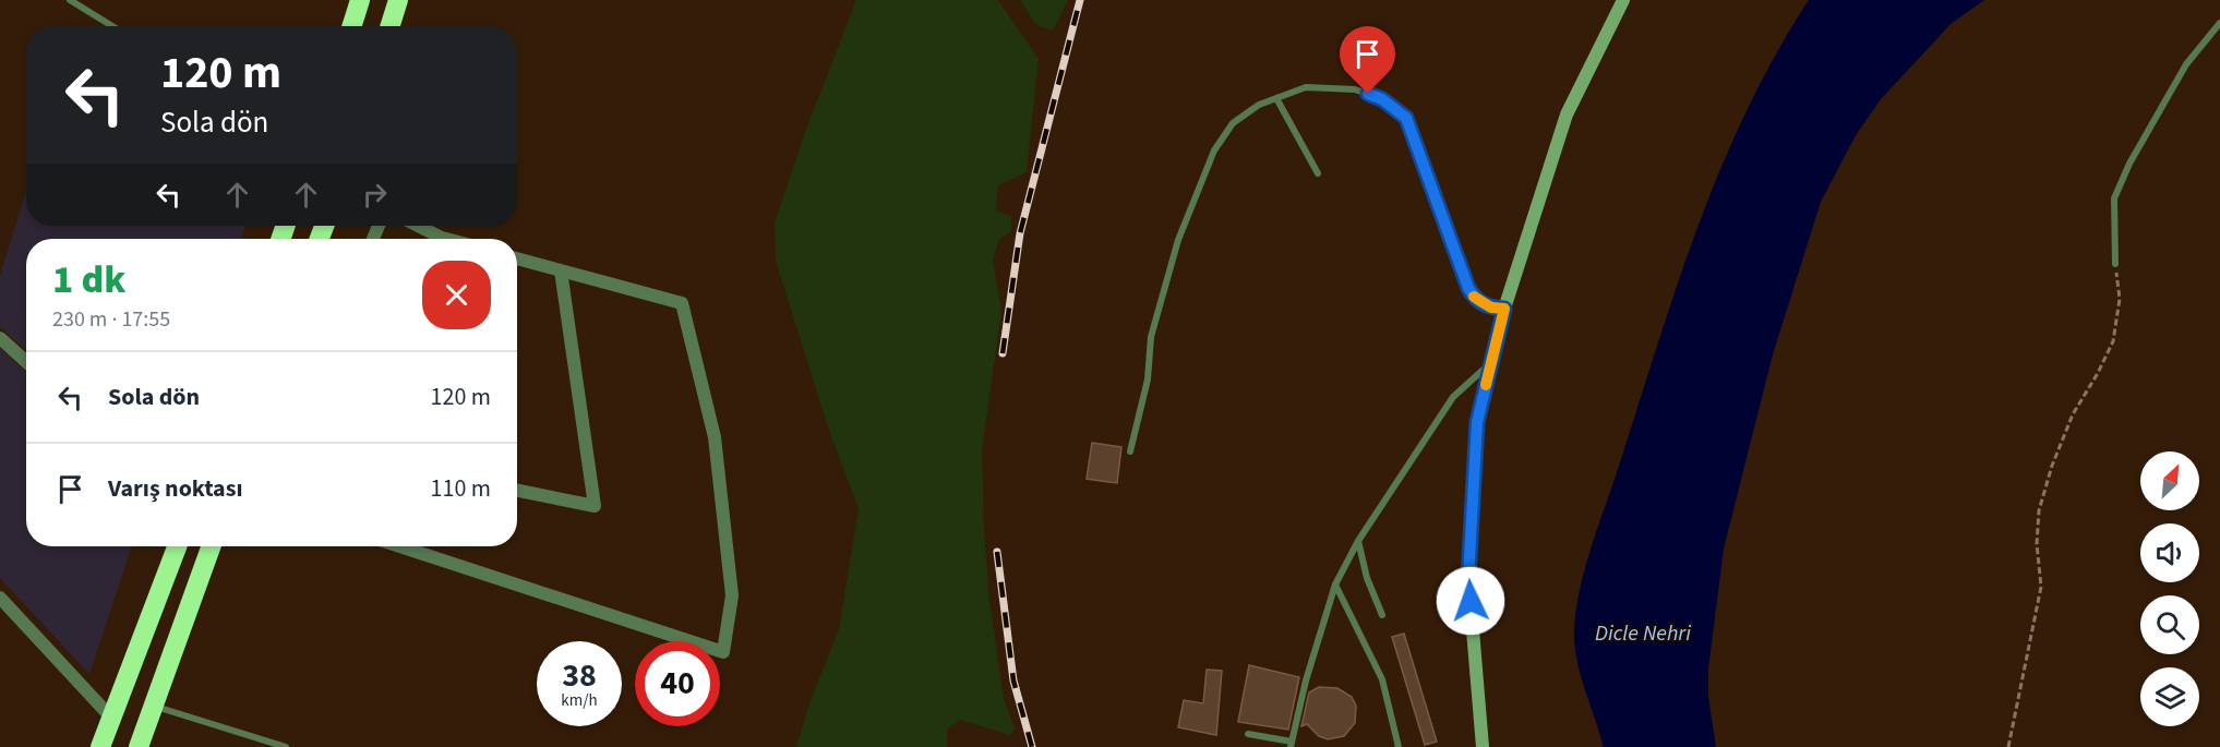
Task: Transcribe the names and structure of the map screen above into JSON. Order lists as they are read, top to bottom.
{
  "water": ["Dicle Nehri"],
  "north": "top right",
  "page": {
    "turn": ["120 m", "Sola dön"],
    "heading": ["1 dk", "230 m · 17:55"],
    "list": [
      {
        "name": "Sola dön",
        "value": "120 m"
      },
      {
        "name": "Varış noktası",
        "value": "110 m"
      }
    ],
    "speed": "38 km/h",
    "limit": "40"
  }
}
